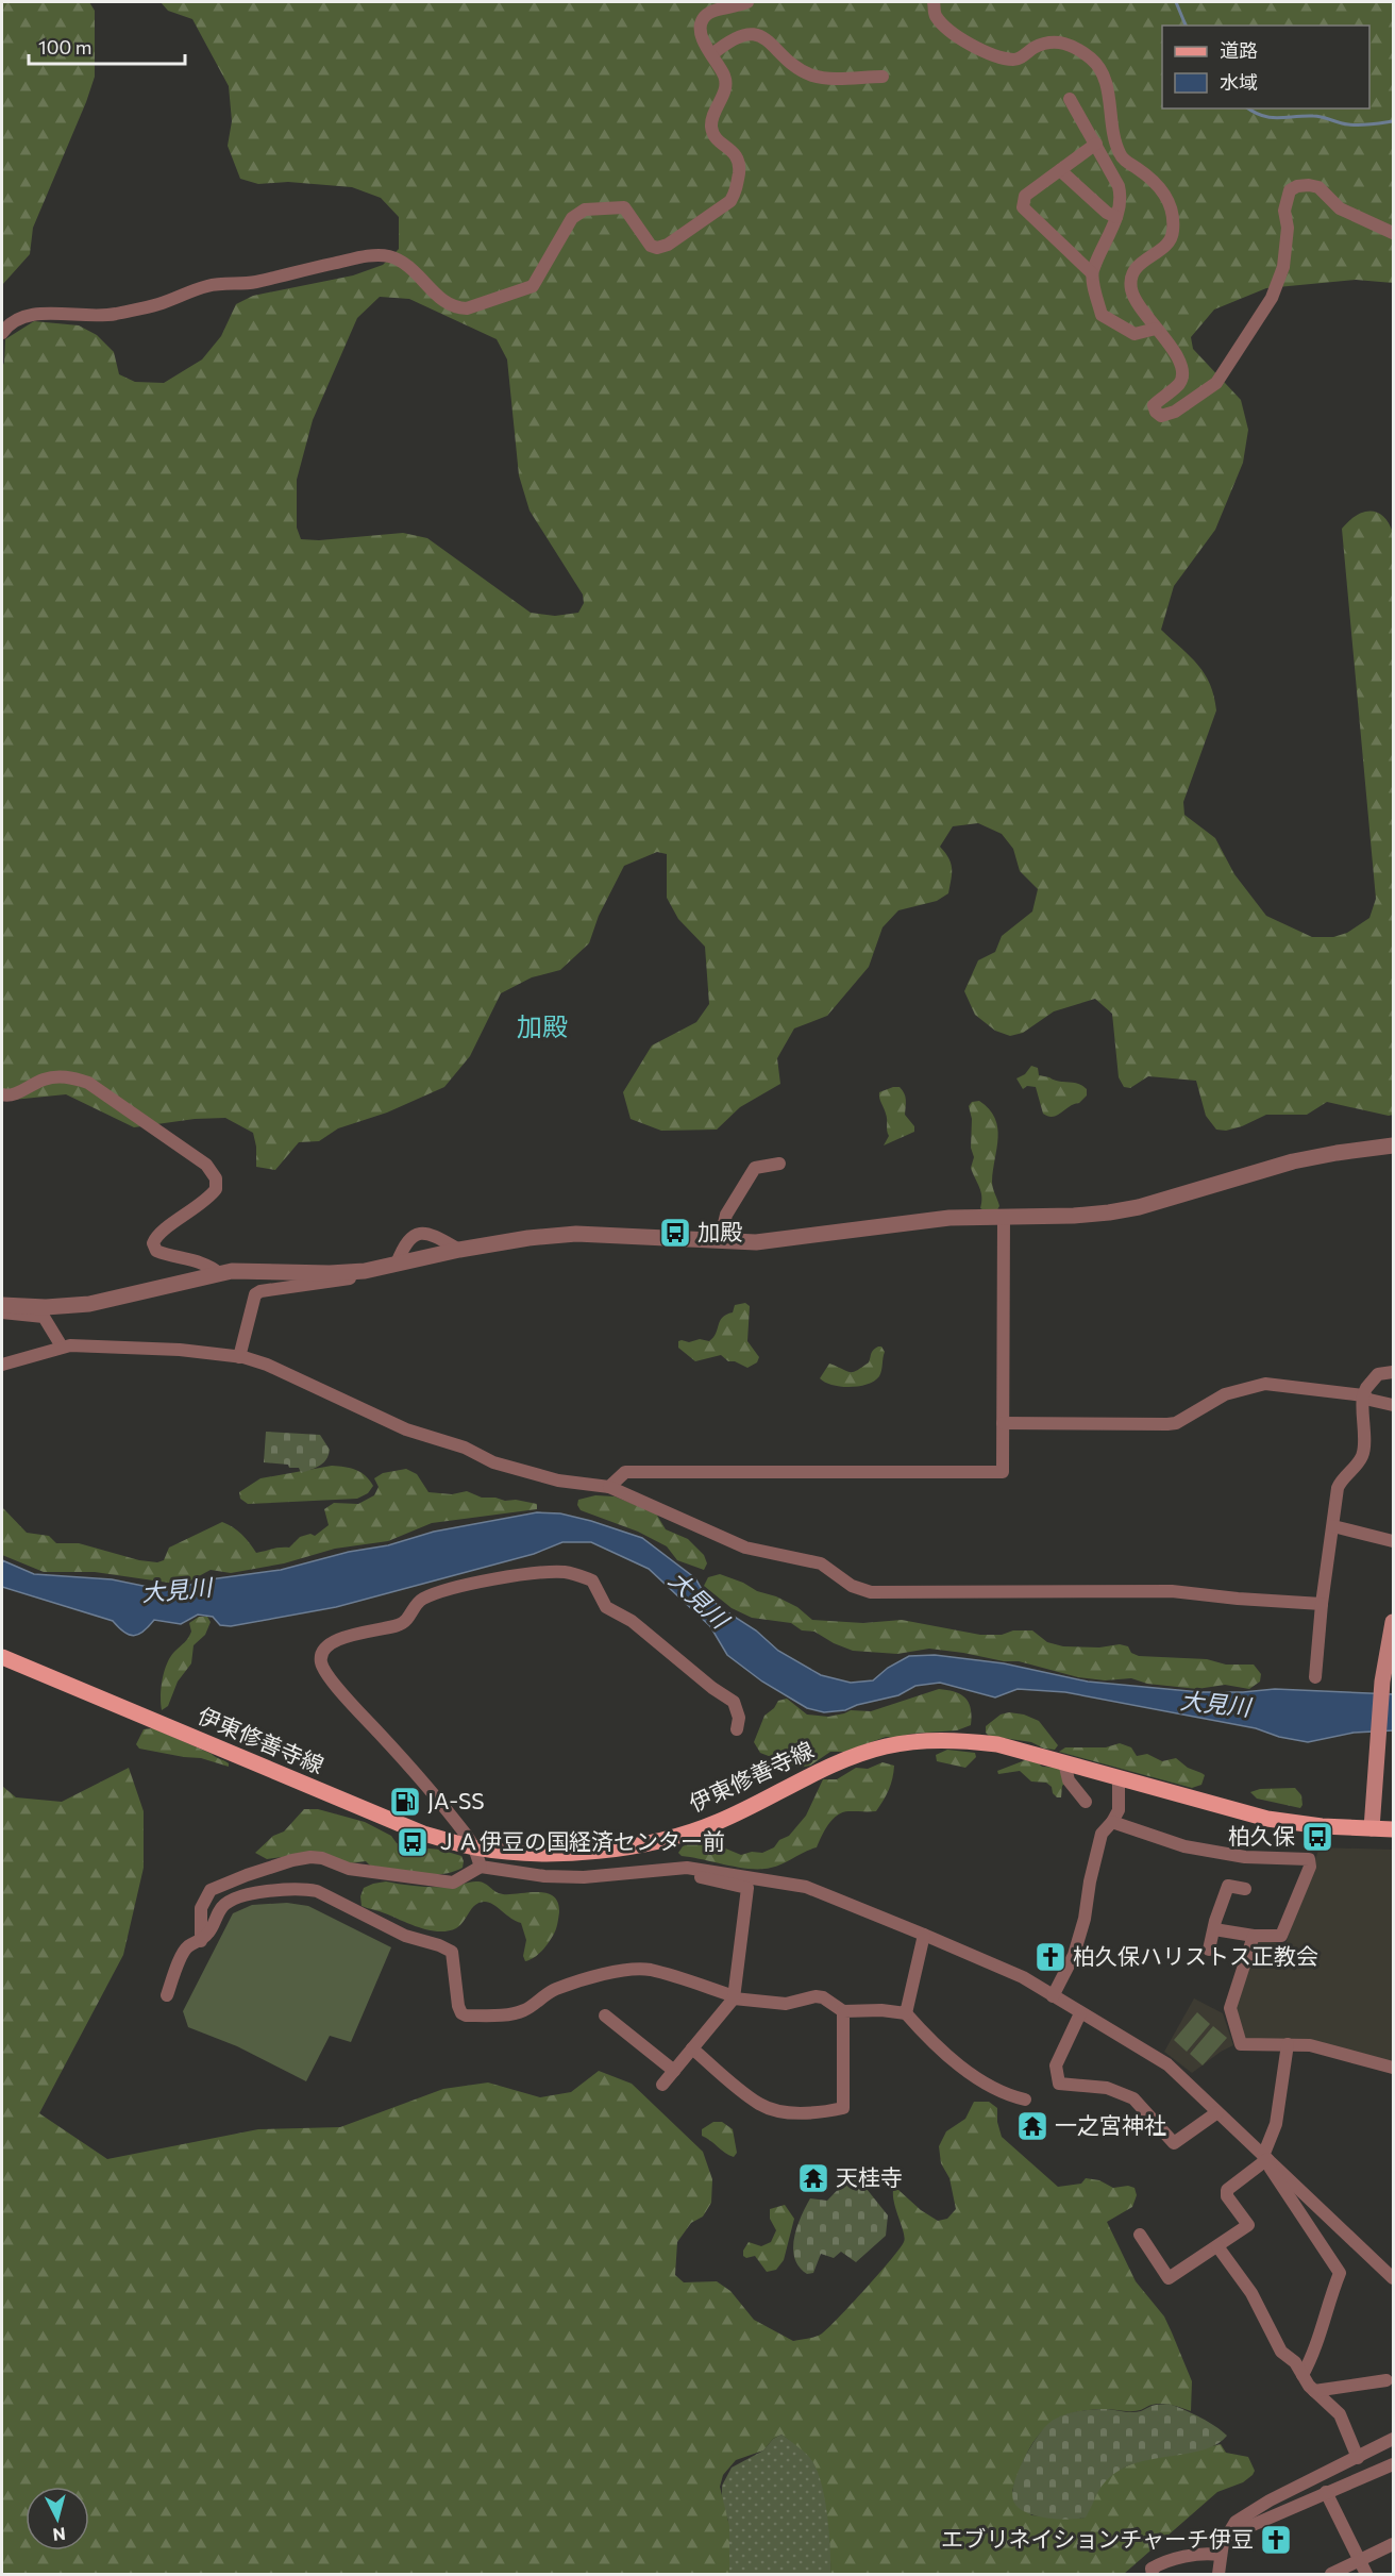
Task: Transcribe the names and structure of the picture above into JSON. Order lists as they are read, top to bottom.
{
  "streets": {
    "main road": ["伊東修善寺線"]
  },
  "districts": ["加殿"],
  "water": ["大見川"],
  "places": {
    "bus stop": ["加殿", "柏久保", "ＪＡ伊豆の国経済センター前"],
    "fuel station": ["JA-SS"],
    "church": ["柏久保ハリストス正教会", "エブリネイションチャーチ伊豆"],
    "temple": ["一之宮神社", "天桂寺"]
  },
  "legend": ["道路", "水域"],
  "scale_bar": "100 m",
  "north": "bottom"
}
